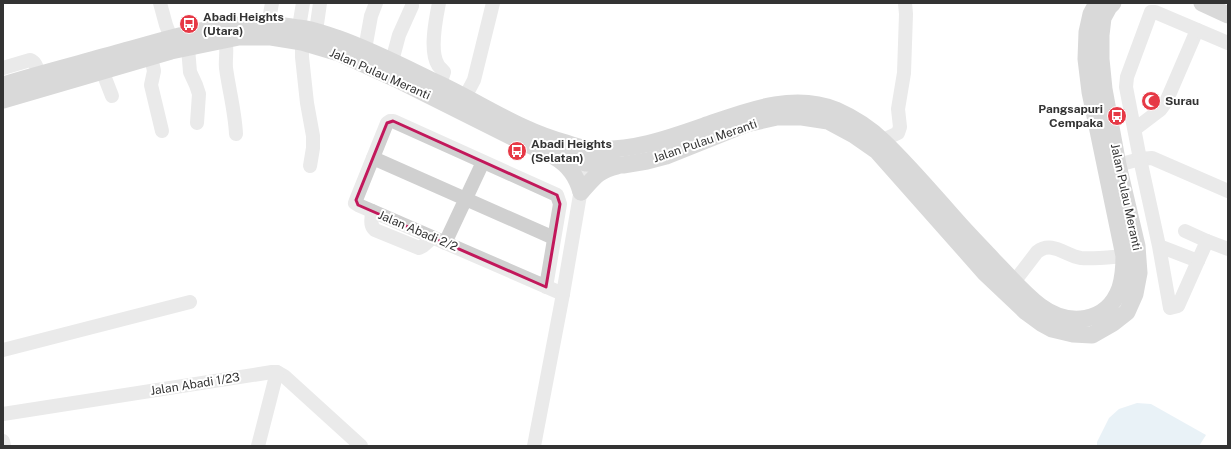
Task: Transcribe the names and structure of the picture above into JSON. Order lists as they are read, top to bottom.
{
  "streets": {
    "main road": ["Jalan Pulau Meranti"],
    "street": ["Jalan Abadi 2/2", "Jalan Abadi 1/23"]
  },
  "places": {
    "bus stop": ["Abadi Heights (Utara)", "Pangsapuri Cempaka", "Abadi Heights (Selatan)"],
    "mosque": ["Surau"]
  }
}
